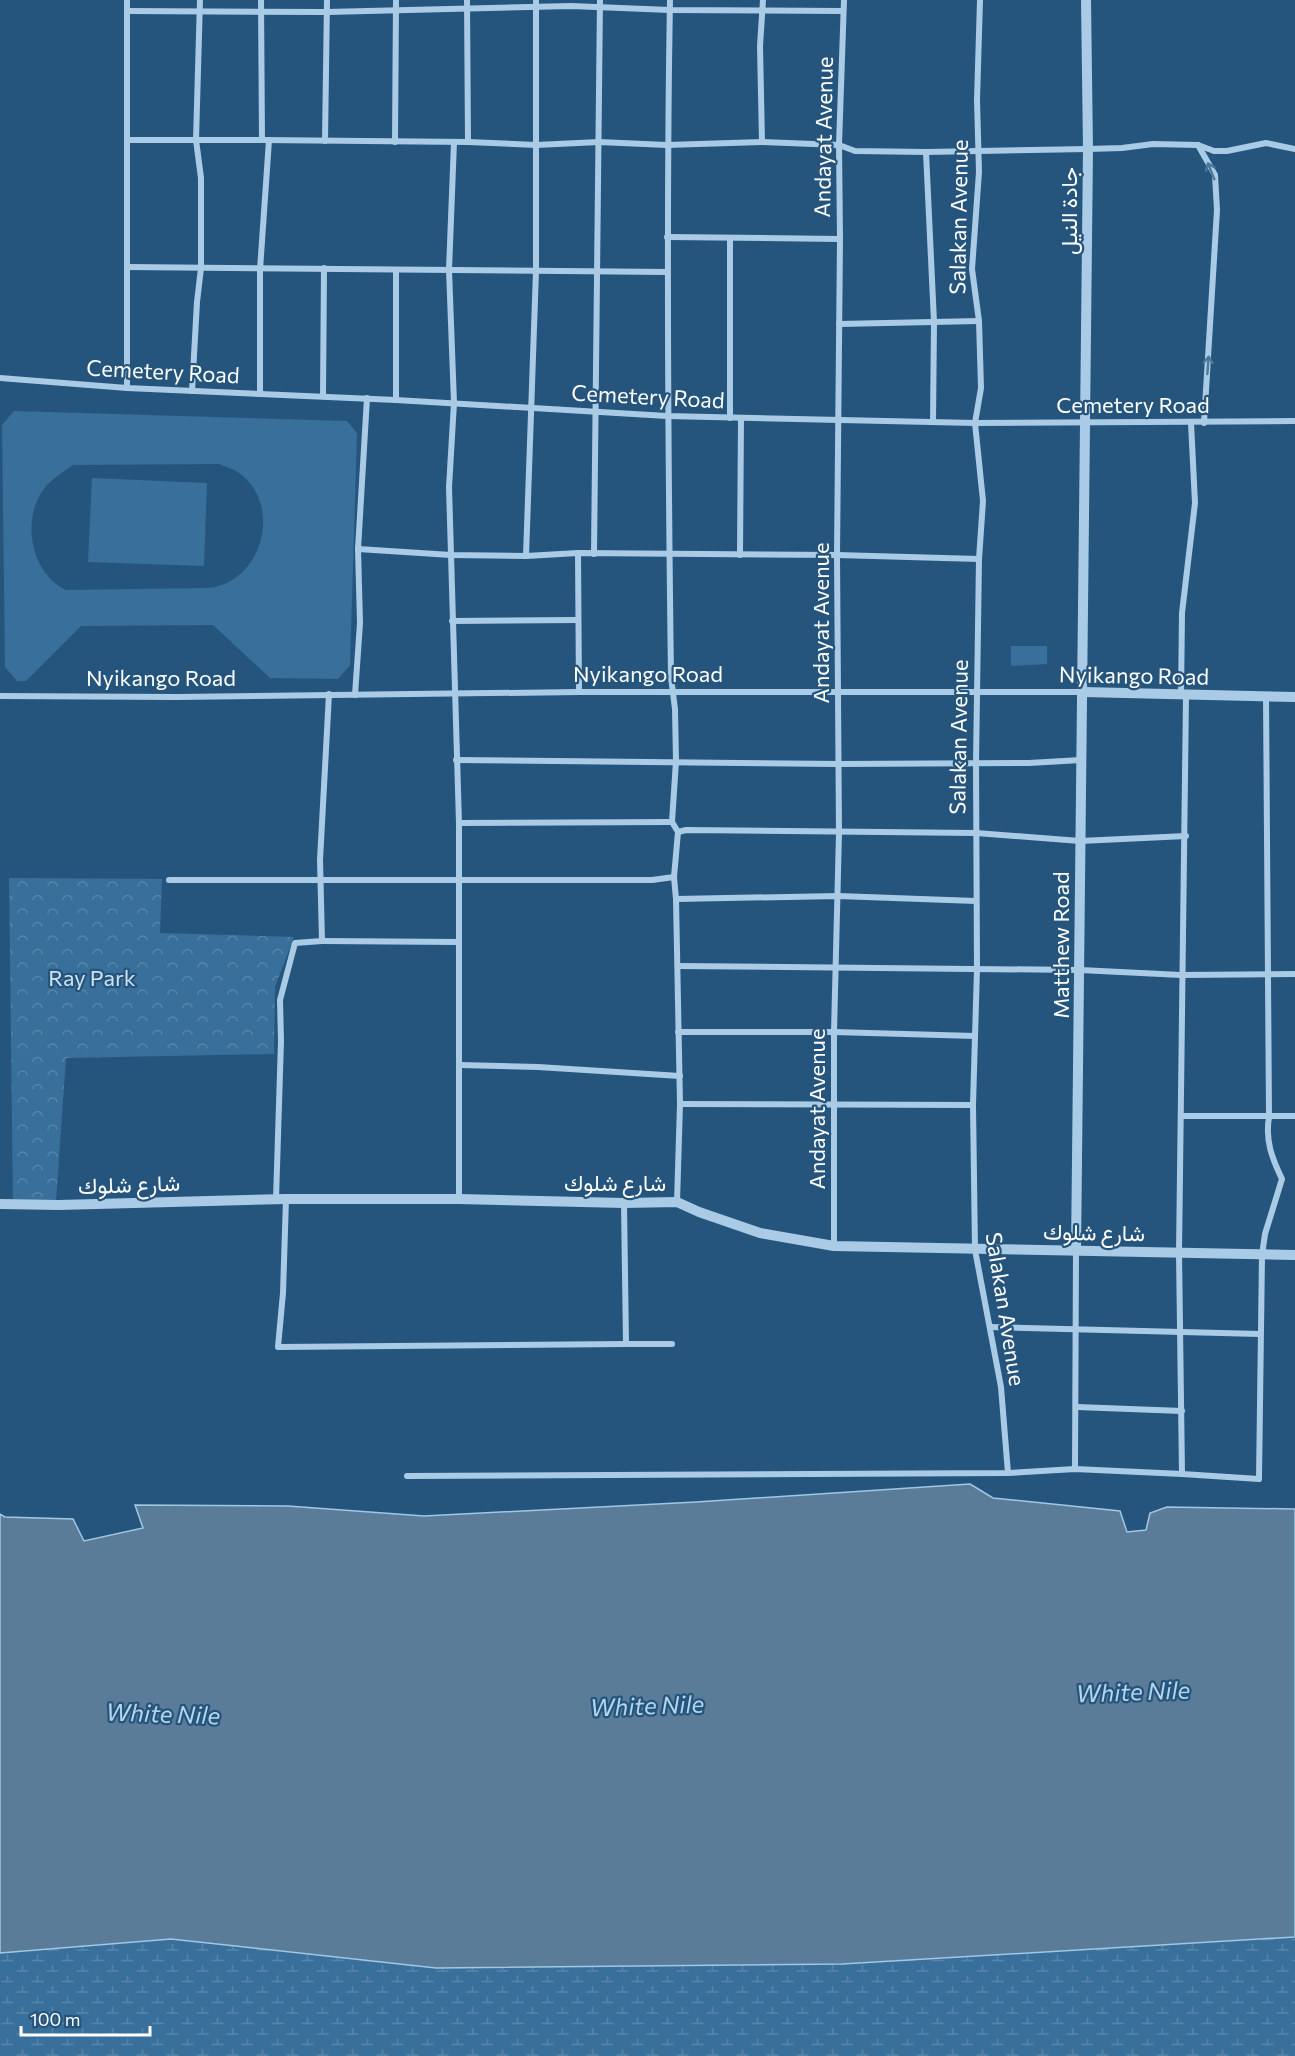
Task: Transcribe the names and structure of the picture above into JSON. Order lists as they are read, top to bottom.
{
  "streets": {
    "street": [
      "Andayat Avenue",
      "جادة النيل",
      "Salakan Avenue",
      "Cemetery Road",
      "Nyikango Road",
      "Matthew Road",
      "شارع شلوك"
    ]
  },
  "crossings": [
    ["Andayat Avenue", "Cemetery Road"],
    ["Andayat Avenue", "Nyikango Road"],
    ["Andayat Avenue", "شارع شلوك"],
    ["جادة النيل", "Cemetery Road"],
    ["جادة النيل", "Matthew Road"],
    ["Salakan Avenue", "Cemetery Road"],
    ["Salakan Avenue", "Nyikango Road"],
    ["Salakan Avenue", "شارع شلوك"],
    ["Cemetery Road", "Matthew Road"],
    ["Nyikango Road", "Matthew Road"],
    ["Matthew Road", "شارع شلوك"]
  ],
  "water": ["White Nile"],
  "parks": ["Ray Park"],
  "scale_bar": "100 m"
}
